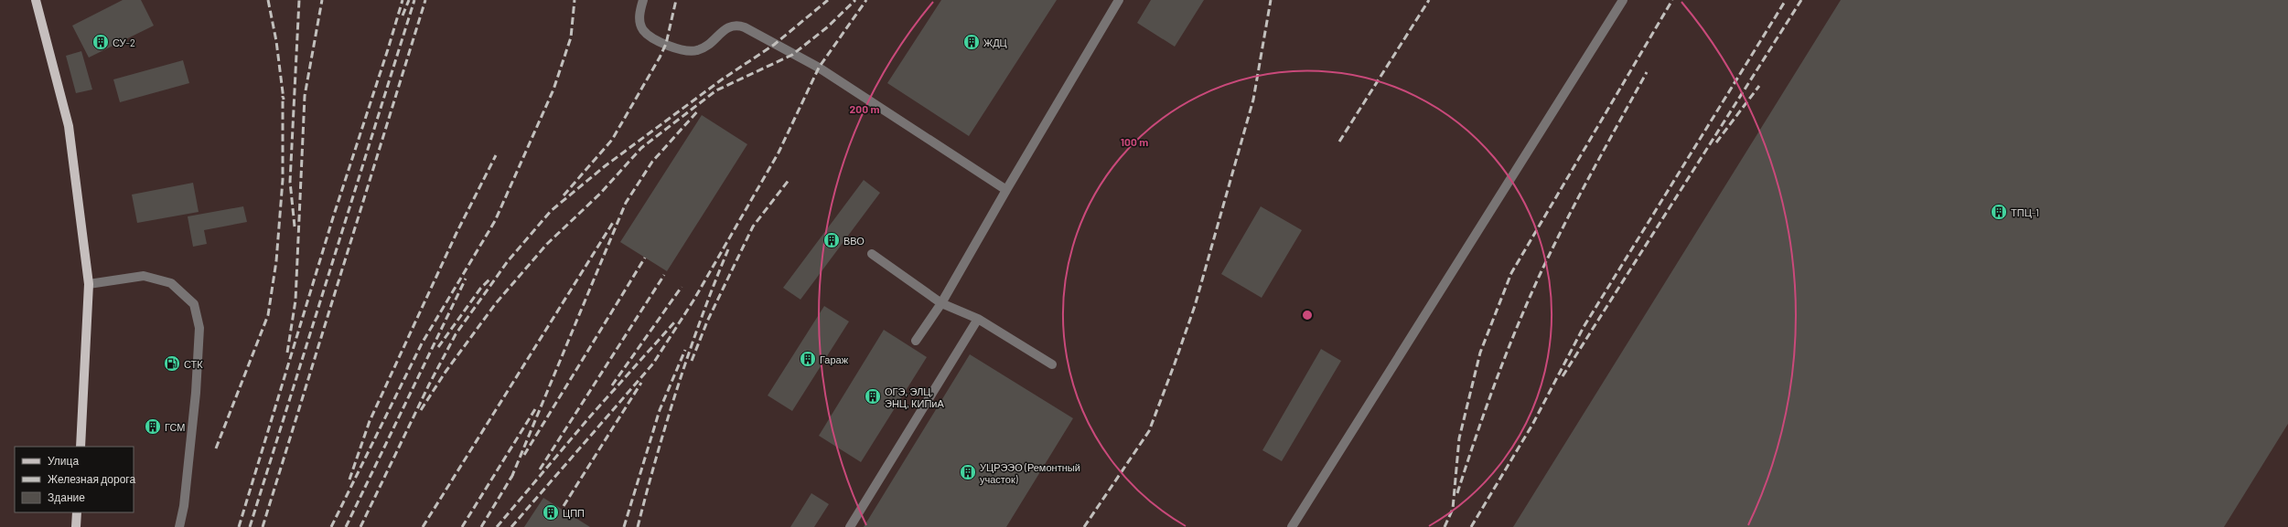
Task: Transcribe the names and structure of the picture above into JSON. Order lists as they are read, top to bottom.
{
  "places": {
    "building": [
      "СУ-2",
      "ЖДЦ",
      "ТПЦ-1",
      "ВВО",
      "Гараж",
      "ОГЭ, ЭЛЦ, ЭНЦ, КИПиА",
      "ГСМ",
      "УЦРЭЭО (Ремонтный участок)",
      "ЦПП"
    ],
    "fuel station": ["СТК"]
  },
  "legend": ["Улица", "Железная дорога", "Здание"],
  "rings": ["200 m", "100 m"]
}
